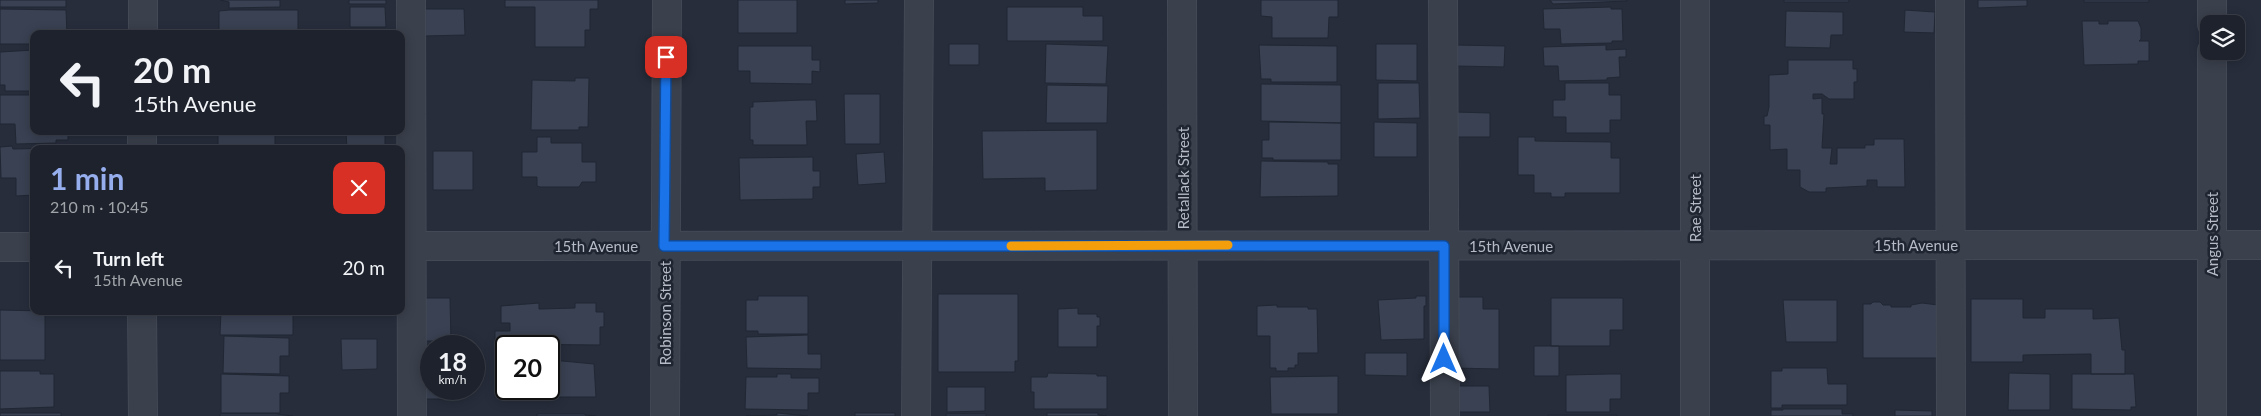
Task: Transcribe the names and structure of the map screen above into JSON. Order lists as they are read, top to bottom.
{
  "streets": {
    "street": [
      "Retallack Street",
      "Rae Street",
      "Angus Street",
      "15th Avenue",
      "Robinson Street"
    ]
  },
  "crossings": [
    ["Retallack Street", "15th Avenue"],
    ["Rae Street", "15th Avenue"],
    ["Angus Street", "15th Avenue"],
    ["15th Avenue", "Robinson Street"]
  ],
  "page": {
    "turn": ["20 m", "15th Avenue"],
    "heading": ["1 min", "210 m · 10:45"],
    "list": [
      {
        "name": "Turn left",
        "note": "15th Avenue",
        "value": "20 m"
      }
    ],
    "speed": "18 km/h",
    "limit": "20"
  }
}
